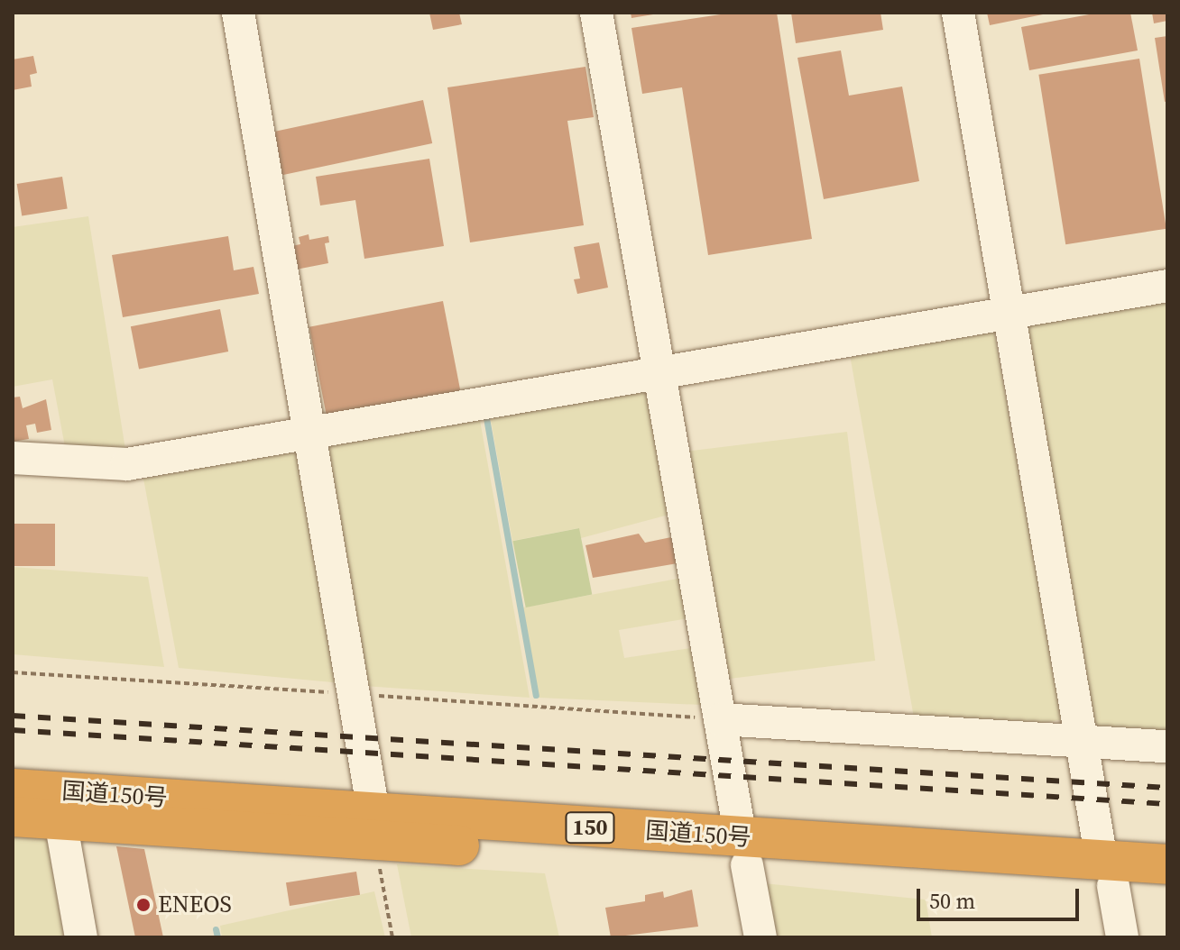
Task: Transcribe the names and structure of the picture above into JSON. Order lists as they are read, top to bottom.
{
  "streets": {
    "highway": ["国道150号", "150"]
  },
  "places": ["ENEOS"],
  "scale_bar": "50 m"
}
